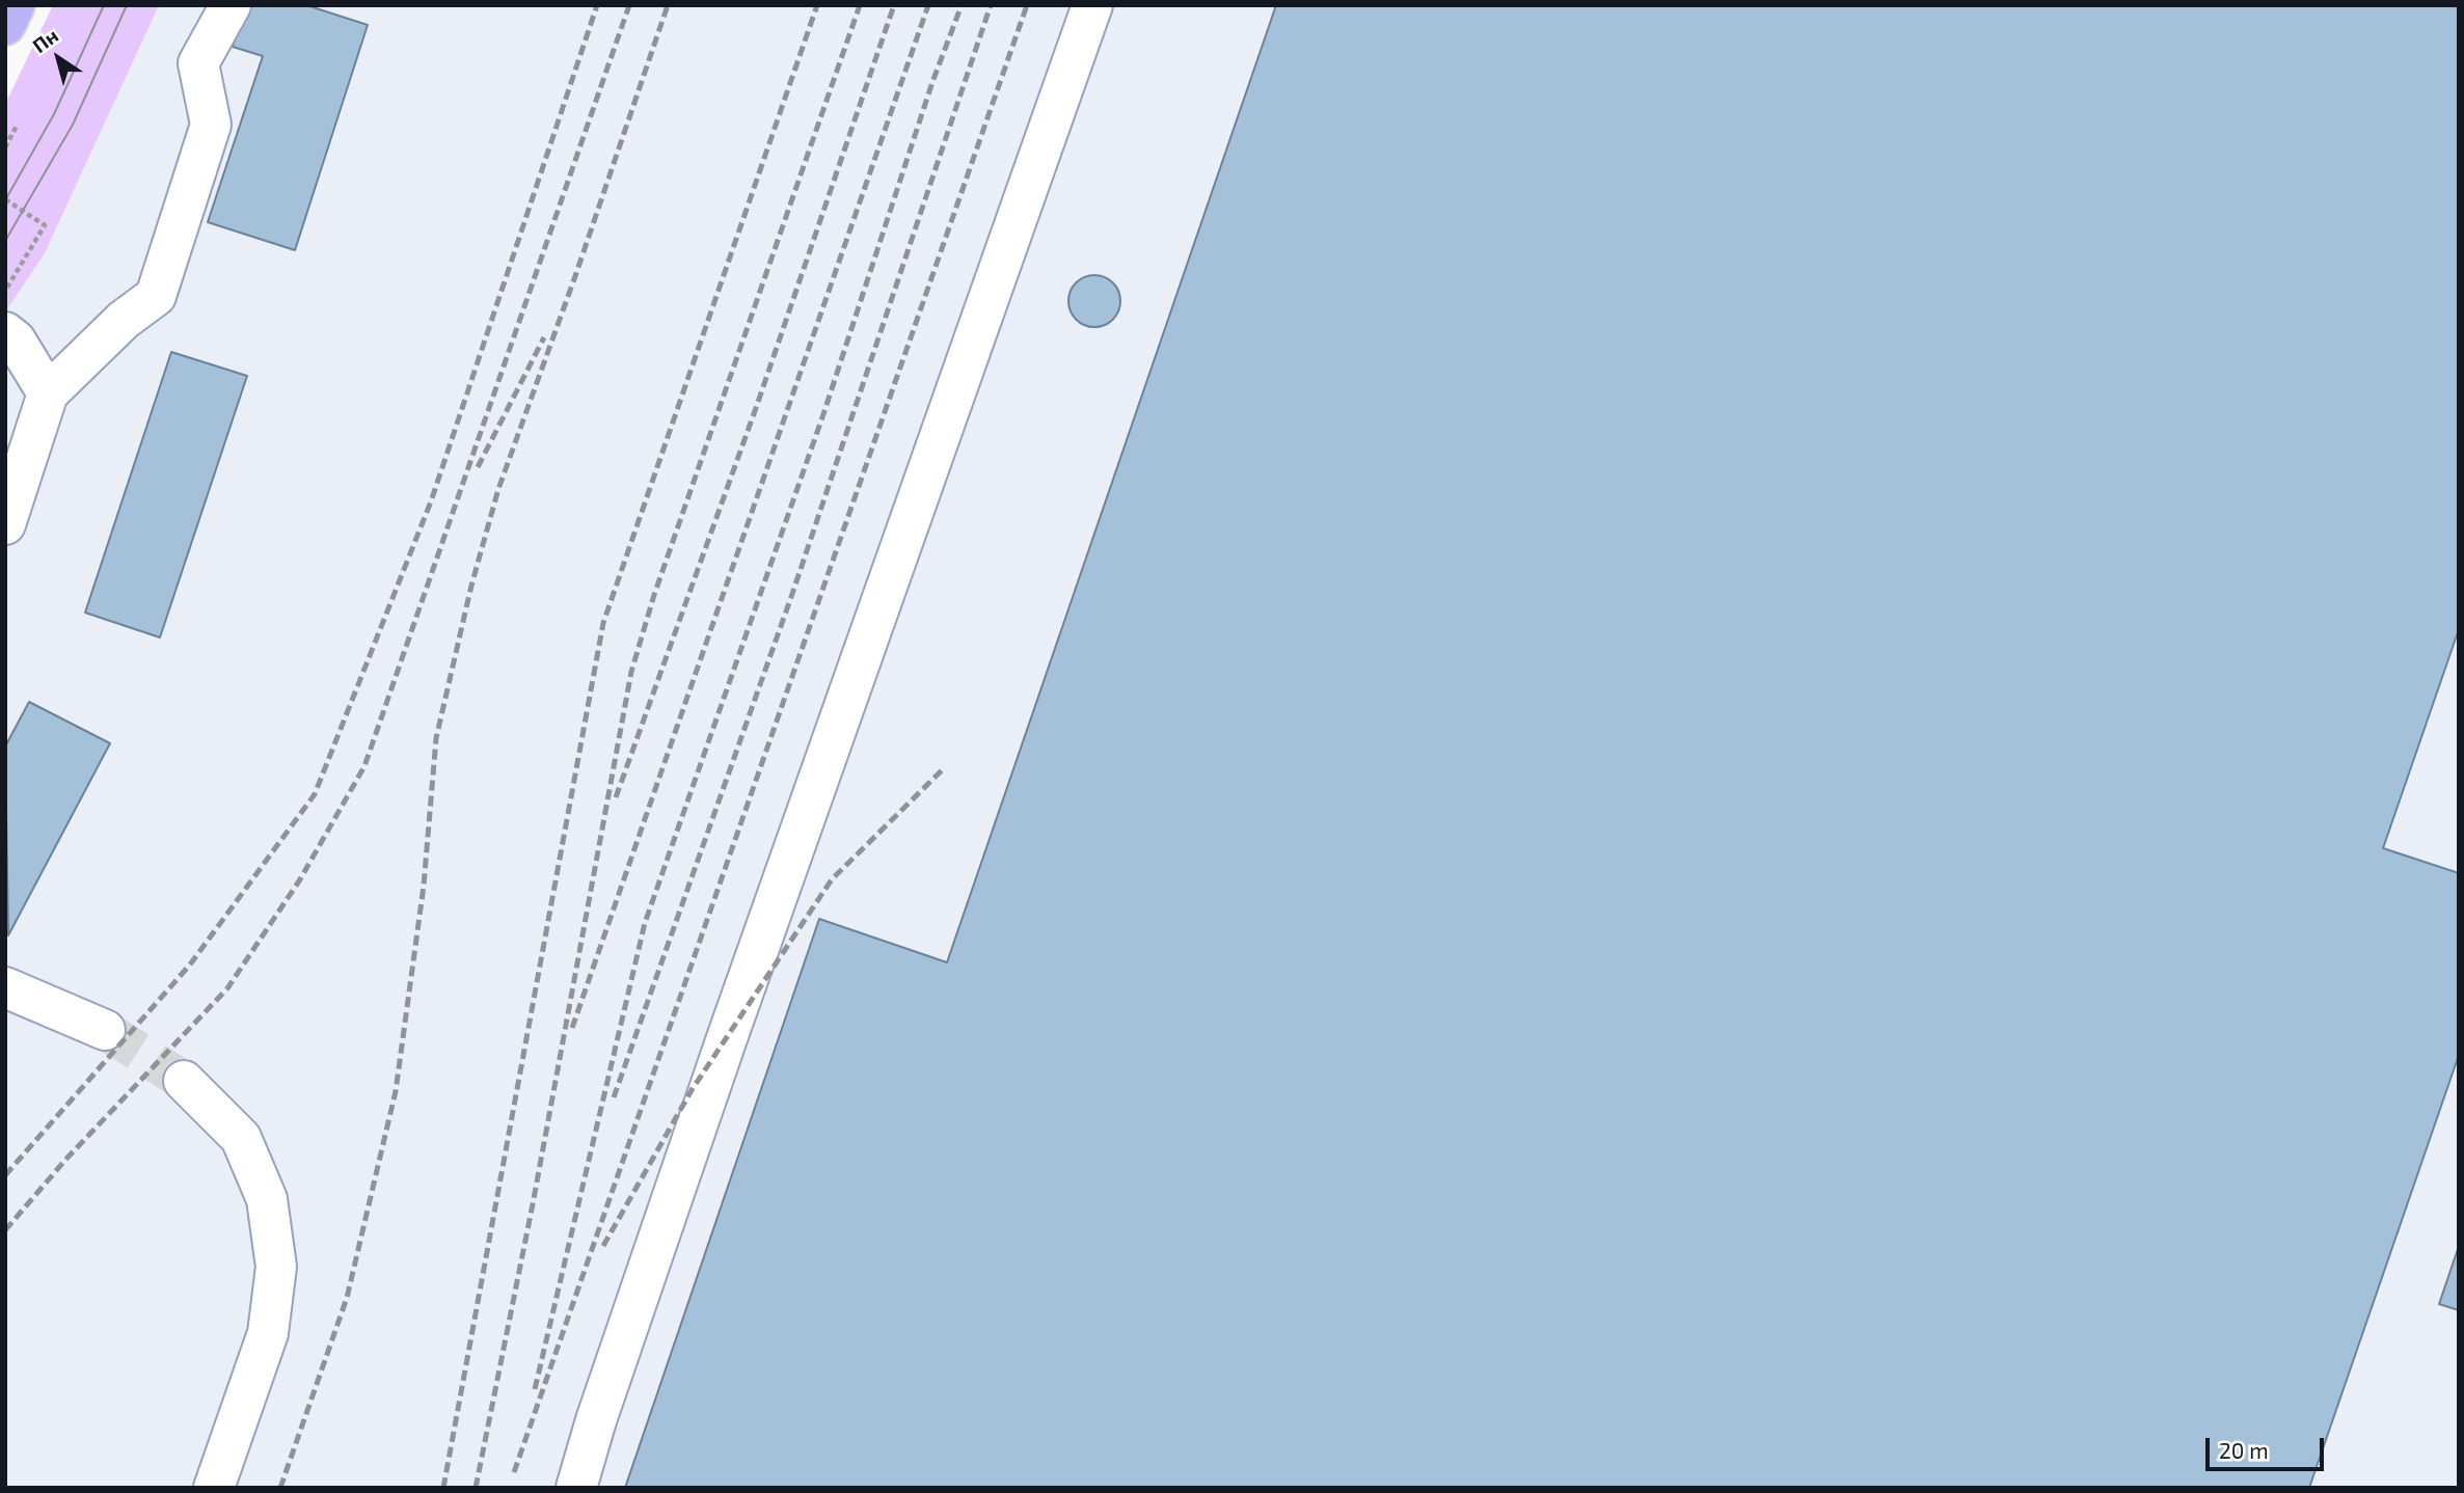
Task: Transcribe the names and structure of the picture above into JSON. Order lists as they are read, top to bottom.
{
  "scale_bar": "20 m",
  "north": "top left"
}
